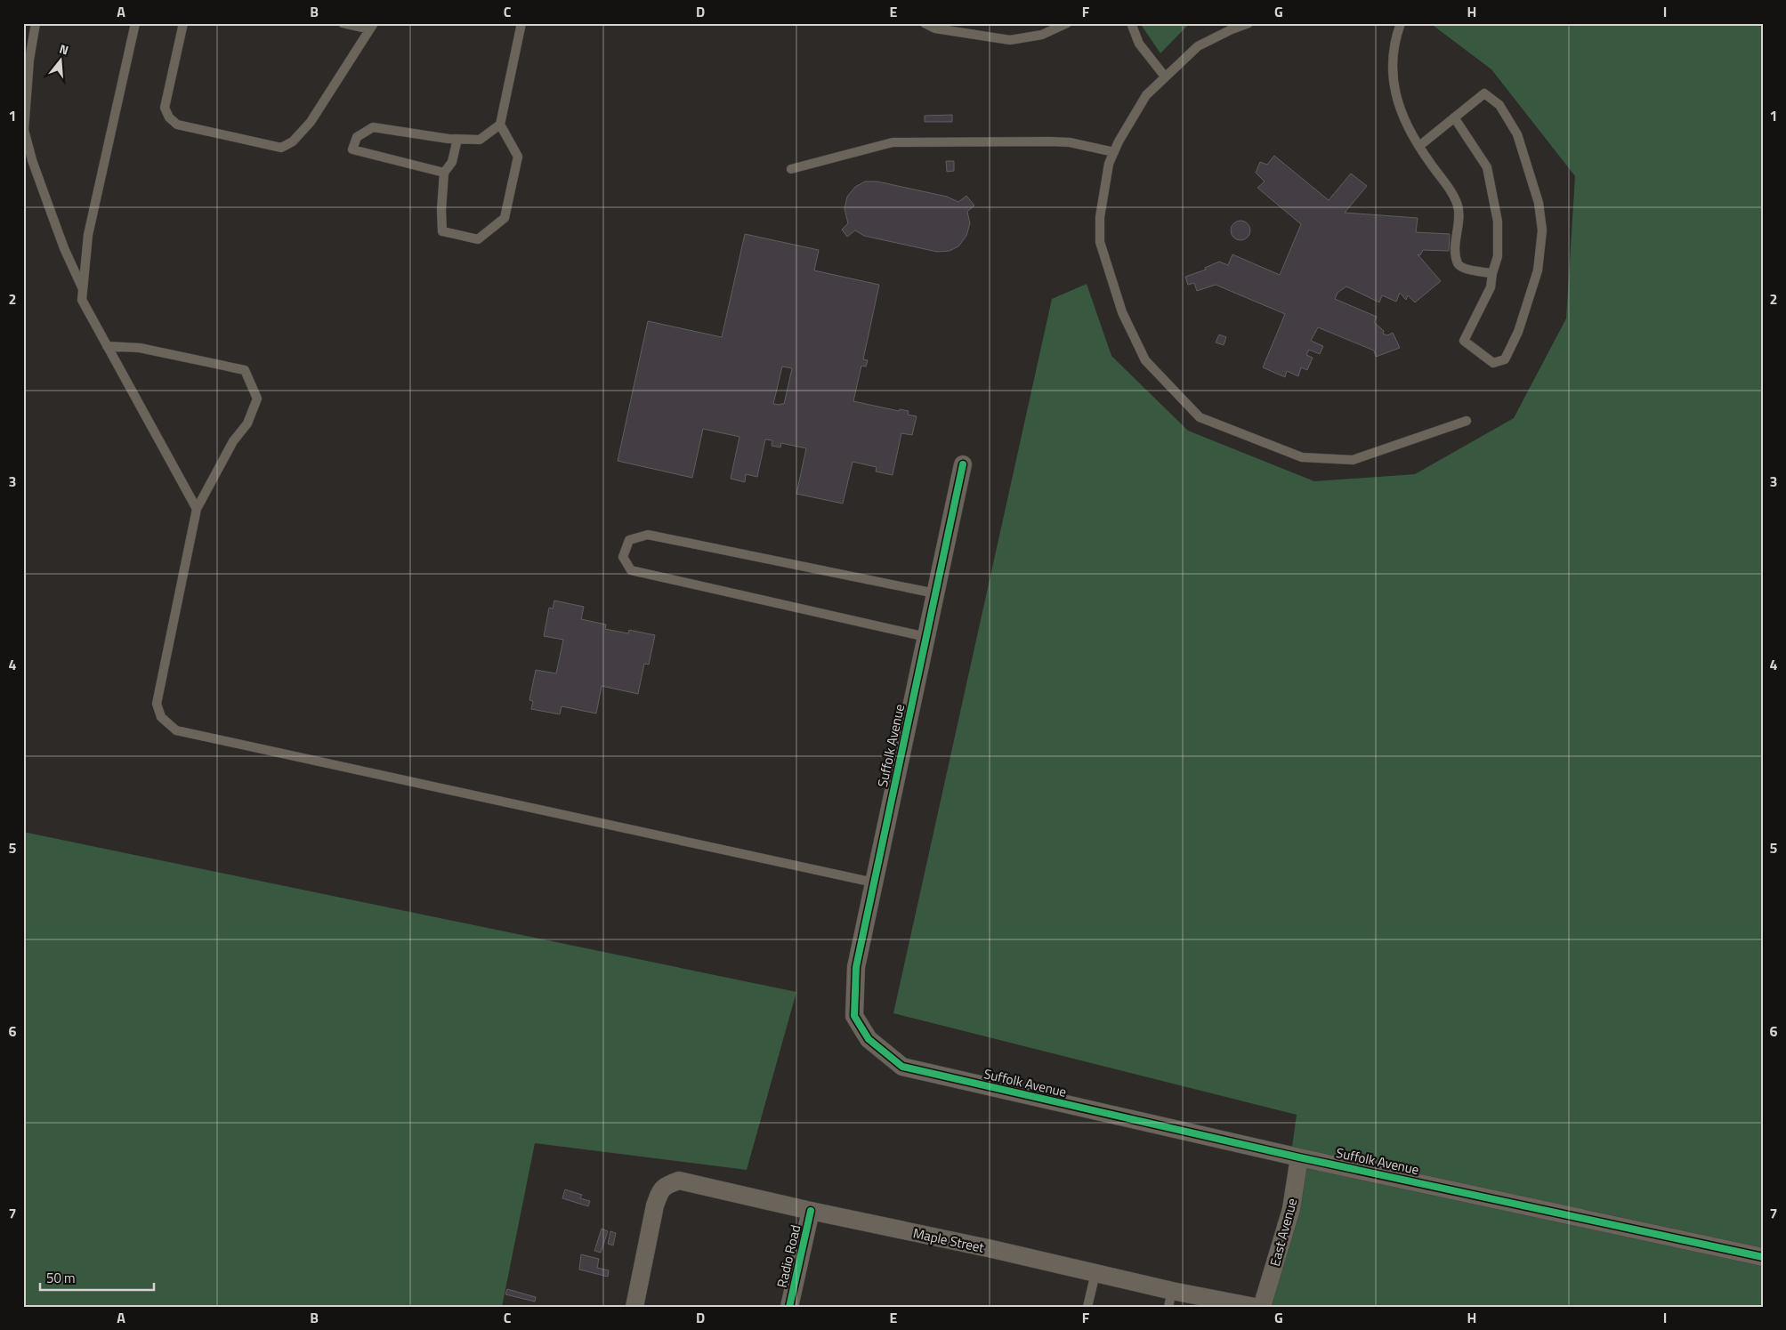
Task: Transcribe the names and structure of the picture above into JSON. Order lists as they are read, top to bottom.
{
  "streets": {
    "street": [
      "Suffolk Avenue",
      "East Avenue",
      "Maple Street",
      "Radio Road"
    ]
  },
  "crossings": [
    ["Suffolk Avenue", "East Avenue"],
    ["Maple Street", "Radio Road"]
  ],
  "scale_bar": "50 m",
  "north": "top",
  "grid": {
    "columns": [
      "A",
      "B",
      "C",
      "D",
      "E",
      "F",
      "G",
      "H",
      "I"
    ],
    "rows": [
      "1",
      "2",
      "3",
      "4",
      "5",
      "6",
      "7"
    ]
  }
}
